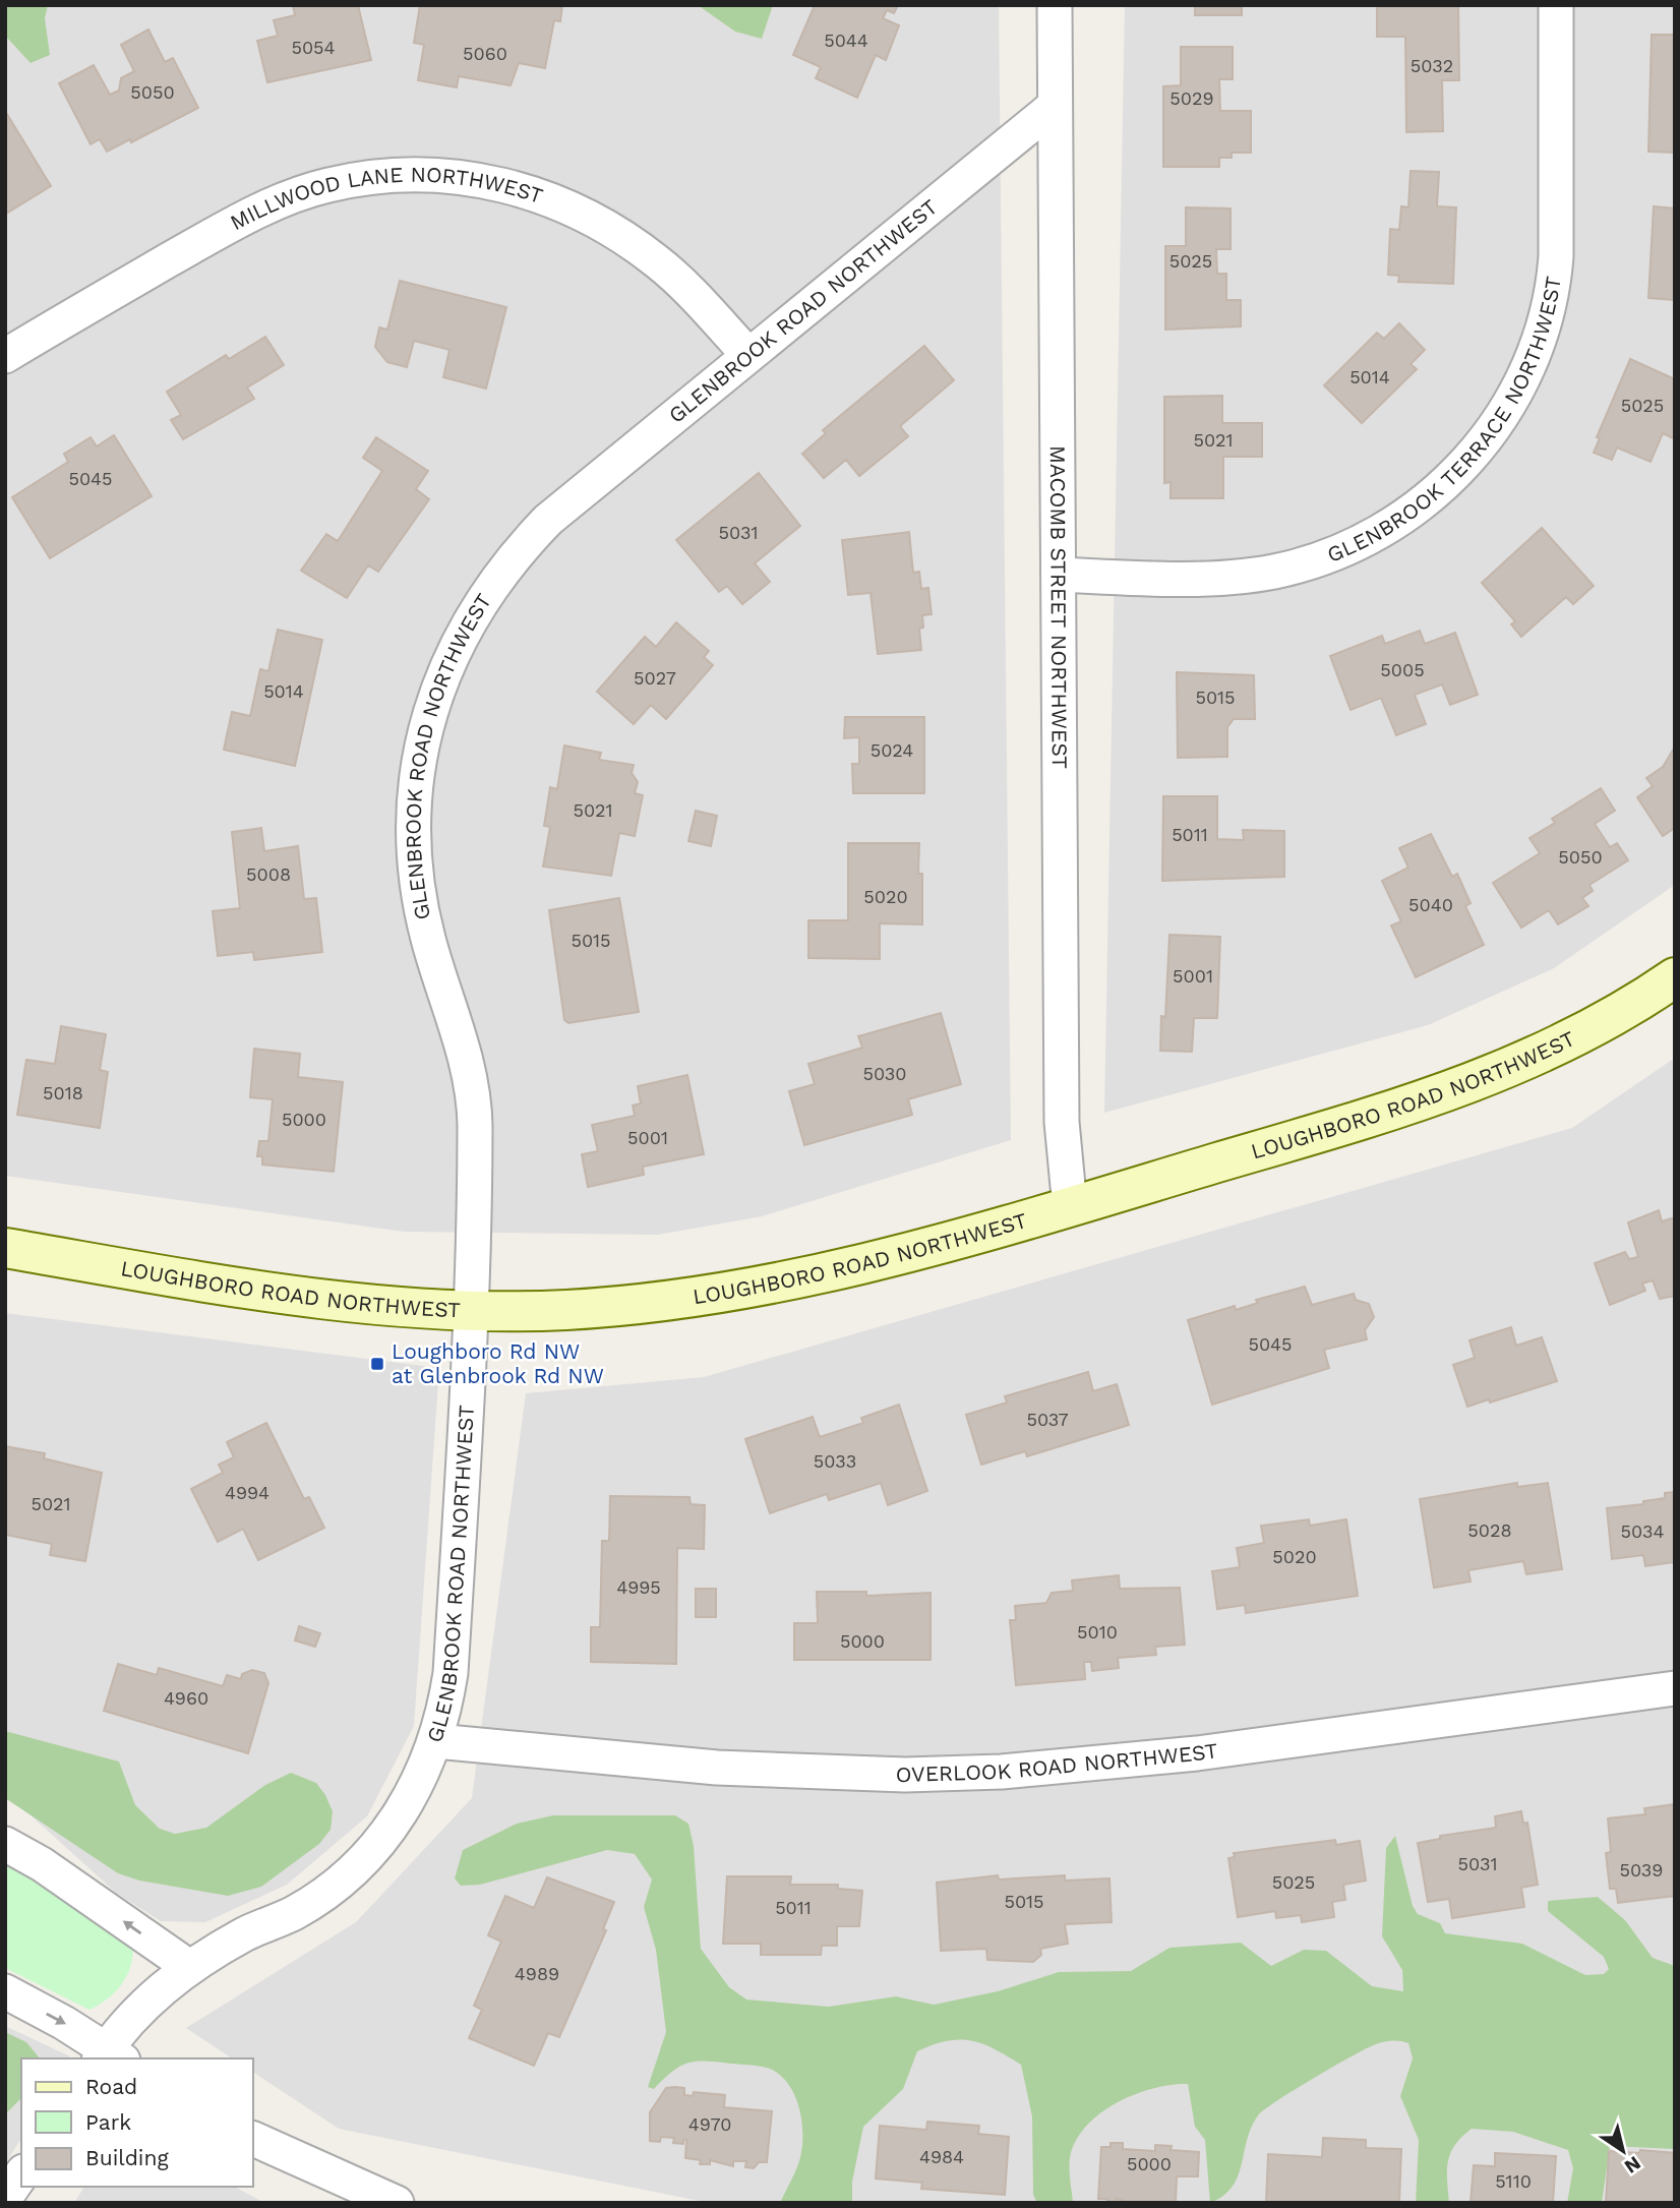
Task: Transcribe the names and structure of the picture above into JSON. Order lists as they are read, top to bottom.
{
  "streets": {
    "main road": ["LOUGHBORO ROAD NORTHWEST"],
    "street": [
      "MILLWOOD LANE NORTHWEST",
      "GLENBROOK ROAD NORTHWEST",
      "GLENBROOK TERRACE NORTHWEST",
      "MACOMB STREET NORTHWEST",
      "OVERLOOK ROAD NORTHWEST"
    ]
  },
  "crossings": [
    ["MILLWOOD LANE NORTHWEST", "GLENBROOK ROAD NORTHWEST"],
    ["GLENBROOK ROAD NORTHWEST", "MACOMB STREET NORTHWEST"],
    ["GLENBROOK ROAD NORTHWEST", "LOUGHBORO ROAD NORTHWEST"],
    ["GLENBROOK ROAD NORTHWEST", "OVERLOOK ROAD NORTHWEST"],
    ["GLENBROOK TERRACE NORTHWEST", "MACOMB STREET NORTHWEST"],
    ["MACOMB STREET NORTHWEST", "LOUGHBORO ROAD NORTHWEST"]
  ],
  "places": {
    "transit": ["Loughboro Rd NW at Glenbrook Rd NW"]
  },
  "house_numbers": [
    "5044",
    "5054",
    "5060",
    "5032",
    "5050",
    "5029",
    "5025",
    "5014",
    "5025",
    "5021",
    "5045",
    "5031",
    "5005",
    "5027",
    "5014",
    "5015",
    "5024",
    "5021",
    "5011",
    "5050",
    "5008",
    "5020",
    "5040",
    "5015",
    "5001",
    "5030",
    "5018",
    "5000",
    "5001",
    "5045",
    "5037",
    "5033",
    "4994",
    "5021",
    "5028",
    "5034",
    "5020",
    "4995",
    "5010",
    "5000",
    "4960",
    "5031",
    "5039",
    "5025",
    "5015",
    "5011",
    "4989",
    "4970",
    "4984",
    "5000",
    "5110"
  ],
  "legend": ["Road", "Park", "Building"],
  "north": "bottom right"
}
